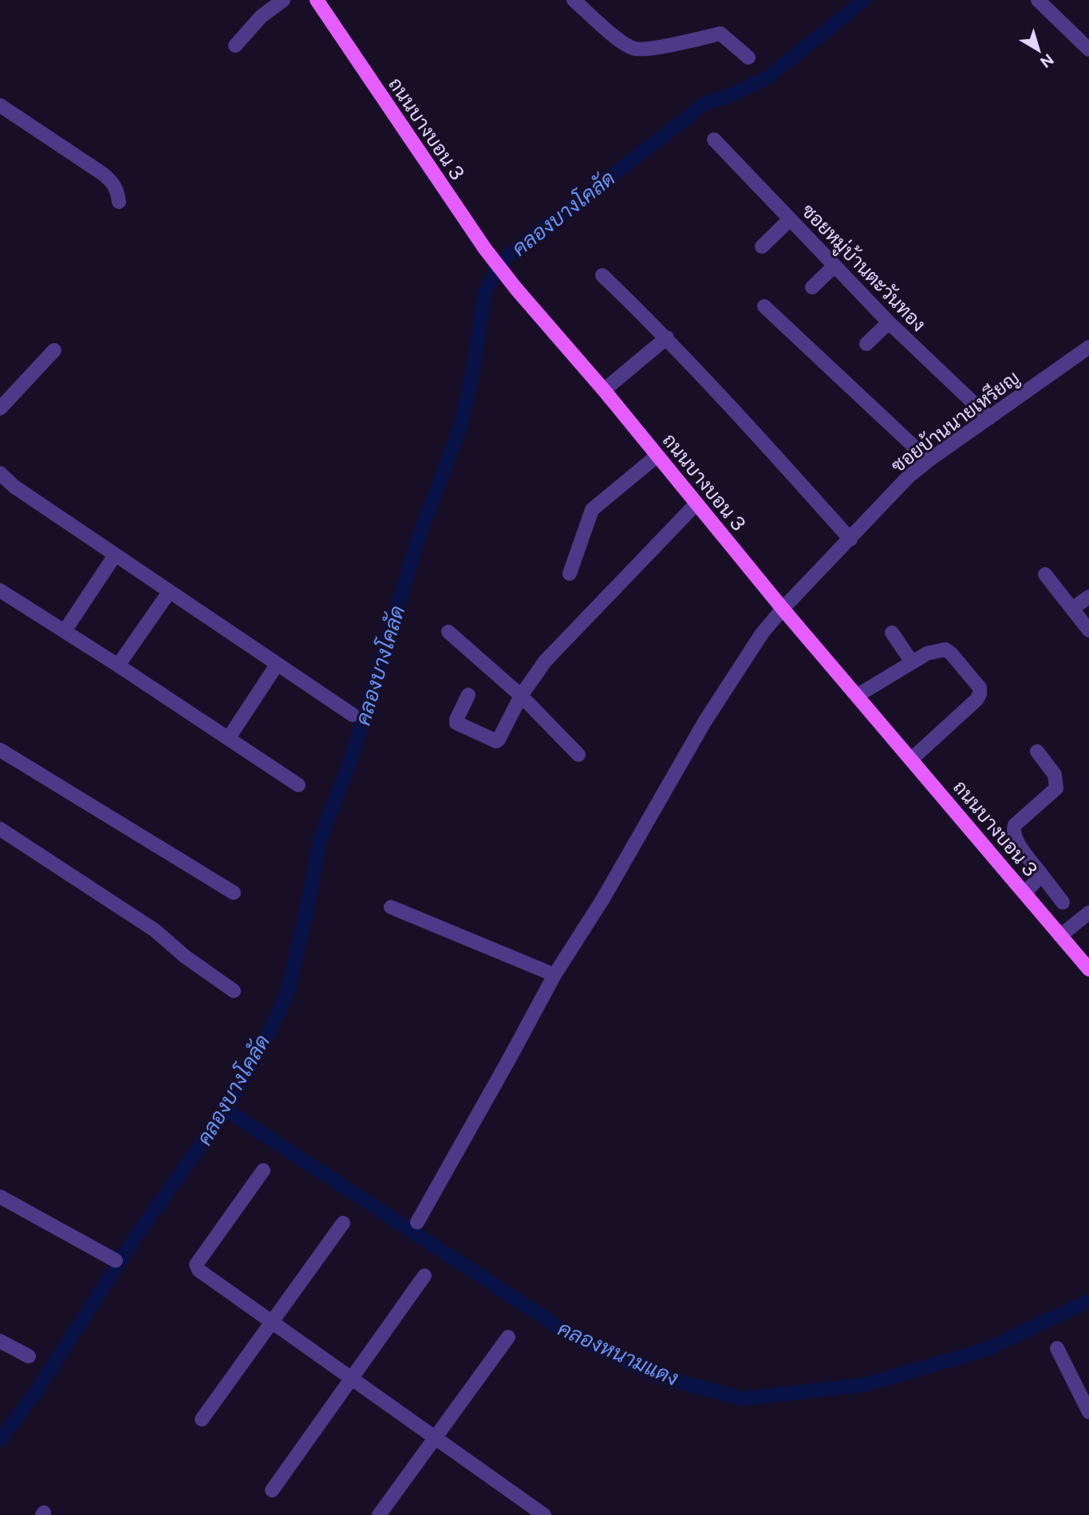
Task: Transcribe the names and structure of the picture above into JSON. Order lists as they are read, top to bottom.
{
  "streets": {
    "main road": ["ถนนบางบอน 3"],
    "street": ["ซอยหมู่บ้านตะวันทอง", "ซอยบ้านนายเหรียญ"]
  },
  "crossings": [
    ["ถนนบางบอน 3", "ซอยบ้านนายเหรียญ"],
    ["ซอยหมู่บ้านตะวันทอง", "ซอยบ้านนายเหรียญ"]
  ],
  "water": ["คลองบางโคลัด", "คลองหนามแดง"],
  "north": "bottom right"
}
